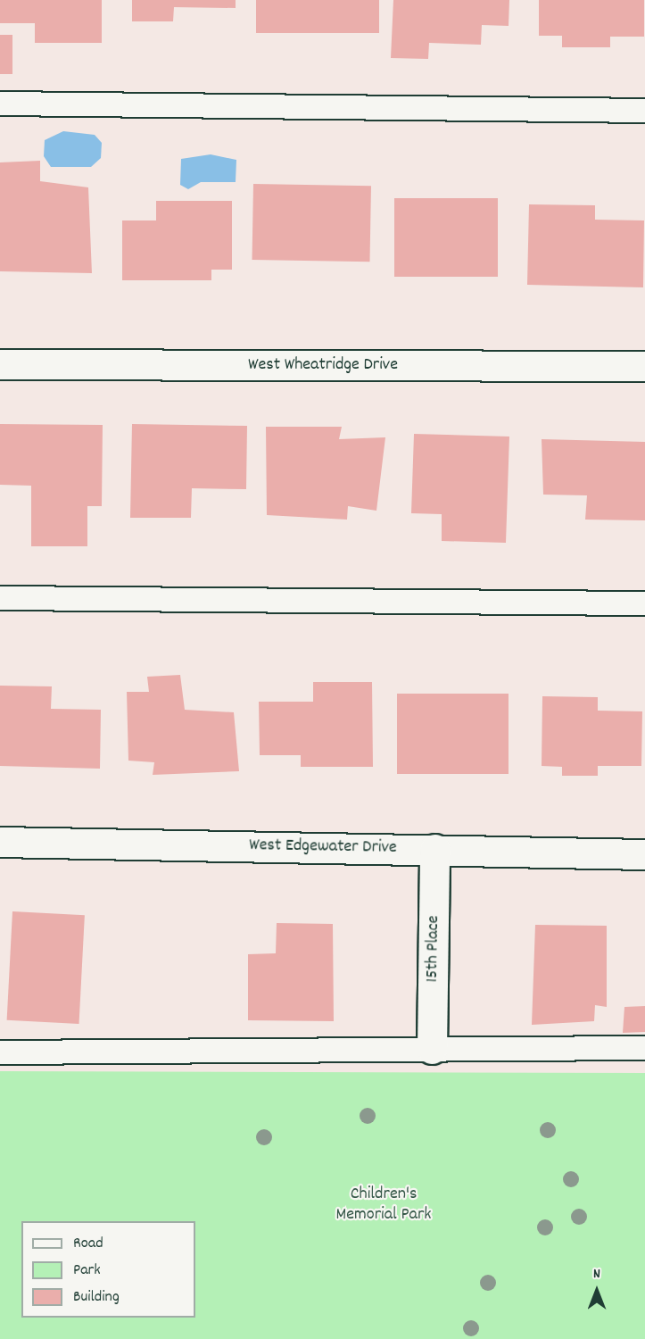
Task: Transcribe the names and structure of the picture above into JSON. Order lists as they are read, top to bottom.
{
  "streets": {
    "street": ["West Wheatridge Drive", "West Edgewater Drive", "15th Place"]
  },
  "crossings": [
    ["West Edgewater Drive", "15th Place"]
  ],
  "parks": ["Children's Memorial Park"],
  "legend": ["Road", "Park", "Building"],
  "north": "top"
}
